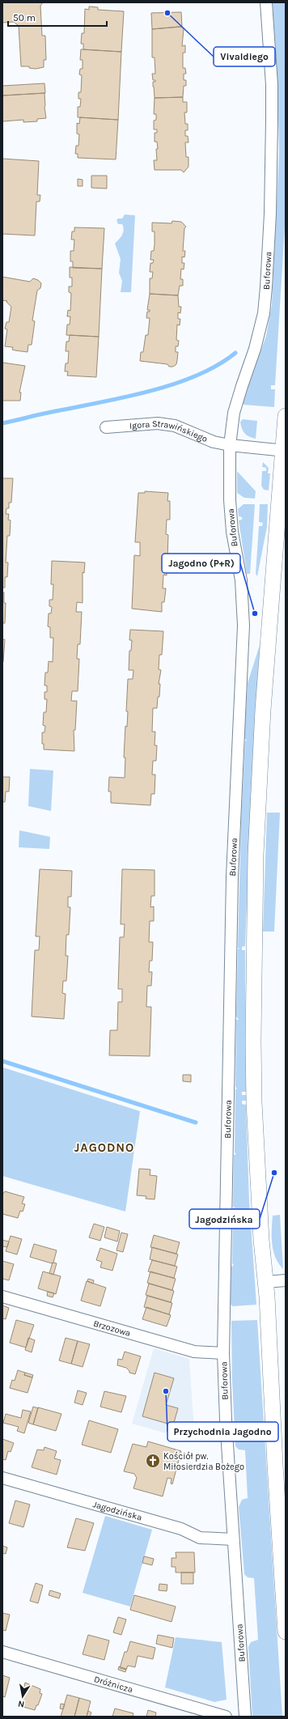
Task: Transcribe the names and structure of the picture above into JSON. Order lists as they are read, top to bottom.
{
  "streets": {
    "street": [
      "Buforowa",
      "Igora Strawińskiego",
      "Brzozowa",
      "Jagodzińska",
      "Dróżnicza"
    ]
  },
  "crossings": [
    ["Buforowa", "Igora Strawińskiego"],
    ["Buforowa", "Brzozowa"],
    ["Buforowa", "Jagodzińska"]
  ],
  "districts": ["JAGODNO"],
  "places": {
    "other": [
      "Vivaldiego",
      "Jagodno (P+R)",
      "Jagodzińska",
      "Przychodnia Jagodno"
    ],
    "church": ["Kościół pw. Miłosierdzia Bożego"]
  },
  "scale_bar": "50 m",
  "north": "bottom"
}
